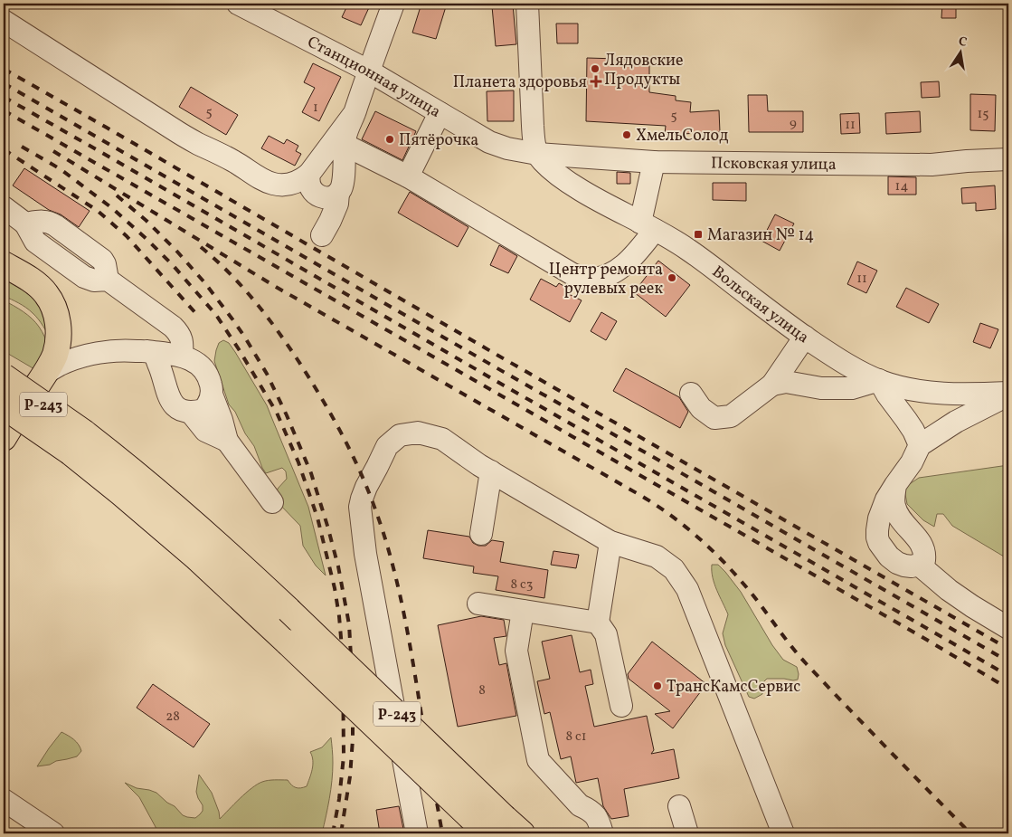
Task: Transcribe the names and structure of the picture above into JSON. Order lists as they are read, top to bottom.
{
  "streets": {
    "main road": ["Р-243"],
    "street": ["Станционная улица", "Псковская улица", "Вольская улица"]
  },
  "crossings": [
    ["Станционная улица", "Псковская улица"],
    ["Станционная улица", "Вольская улица"],
    ["Псковская улица", "Вольская улица"]
  ],
  "places": {
    "other": [
      "Лядовские Продукты",
      "ХмельСолод",
      "Пятёрочка",
      "Центр ремонта рулевых реек",
      "ТрансКамсСервис"
    ],
    "health": ["Планета здоровья"],
    "transit": ["Магазин № 14"]
  },
  "house_numbers": [
    "1",
    "5",
    "15",
    "5",
    "9",
    "11",
    "14",
    "11",
    "8 с3",
    "8",
    "28",
    "8 с1"
  ],
  "north": "top"
}
